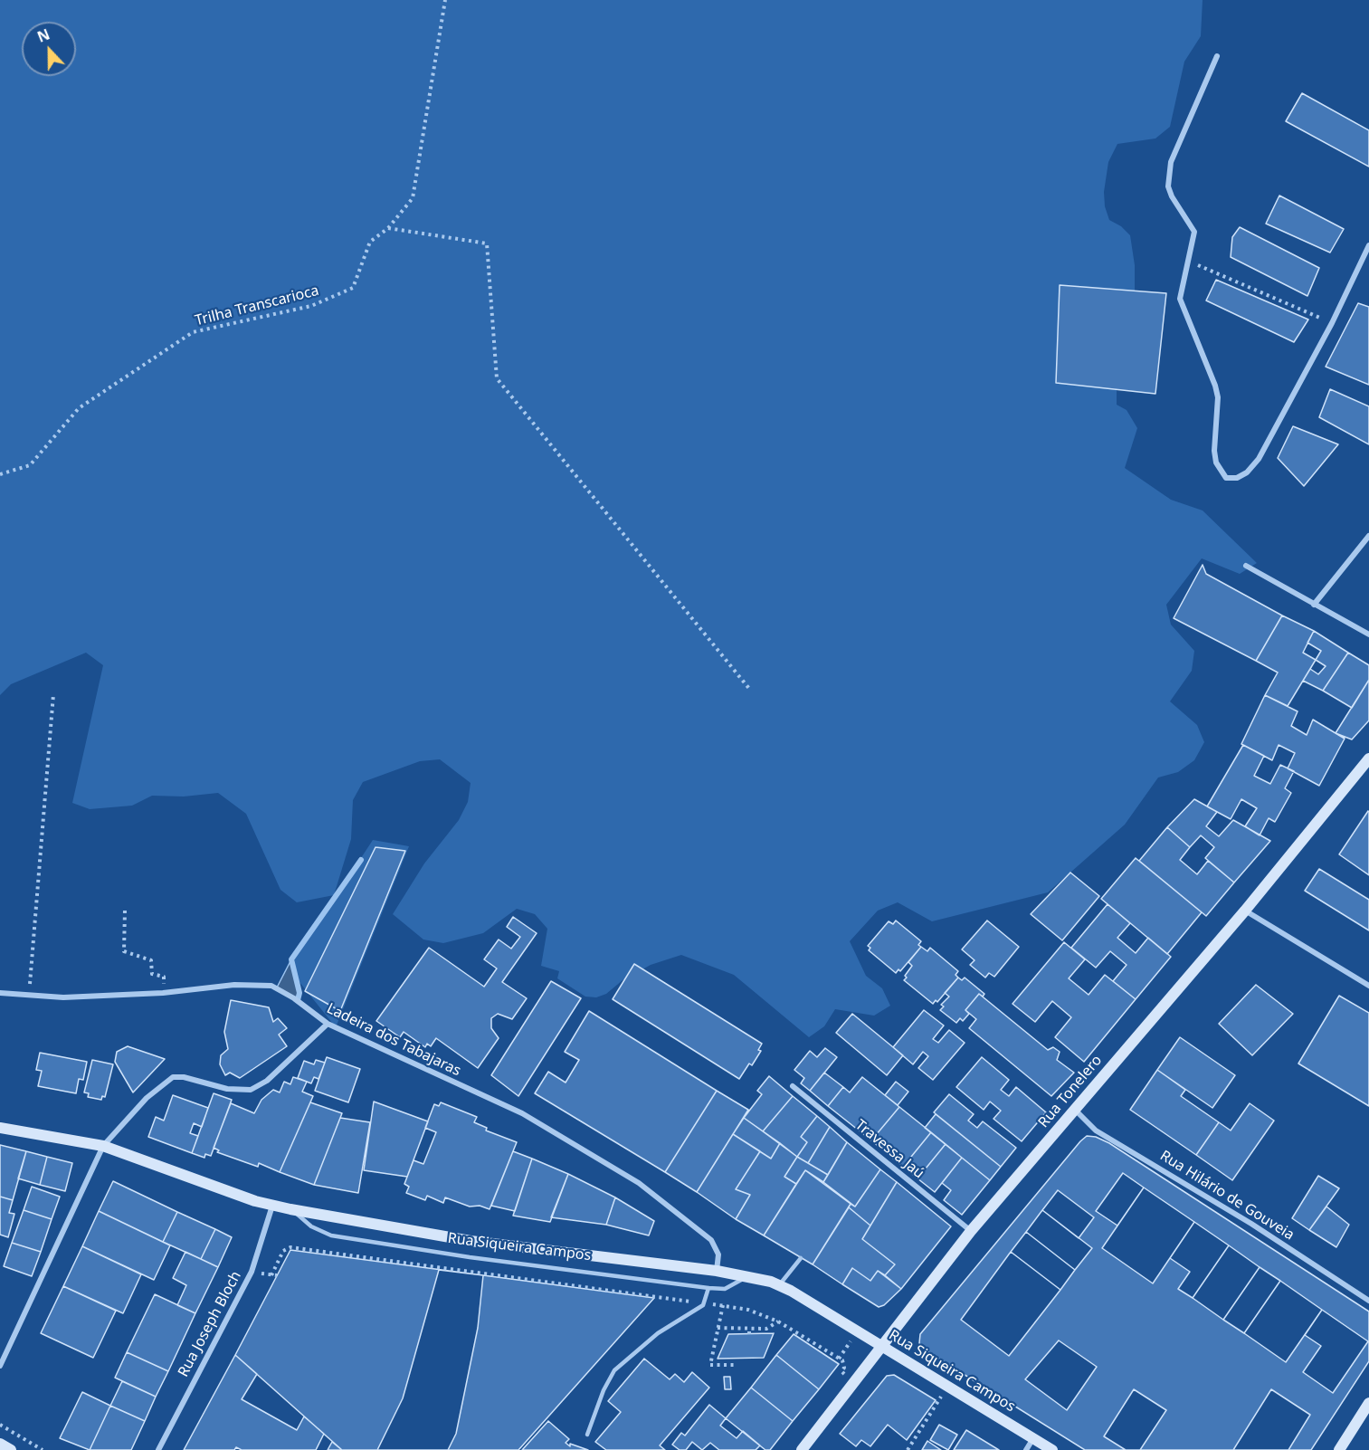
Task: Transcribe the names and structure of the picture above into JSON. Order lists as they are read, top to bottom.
{
  "streets": {
    "main road": ["Rua Tonelero", "Rua Siqueira Campos"],
    "street": [
      "Ladeira dos Tabajaras",
      "Travessa Jaú",
      "Rua Hilário de Gouveia",
      "Rua Joseph Bloch"
    ],
    "path": ["Trilha Transcarioca"]
  },
  "crossings": [
    ["Ladeira dos Tabajaras", "Rua Siqueira Campos"],
    ["Rua Tonelero", "Travessa Jaú"],
    ["Rua Tonelero", "Rua Hilário de Gouveia"],
    ["Rua Tonelero", "Rua Siqueira Campos"],
    ["Rua Siqueira Campos", "Rua Joseph Bloch"]
  ],
  "north": "top"
}
